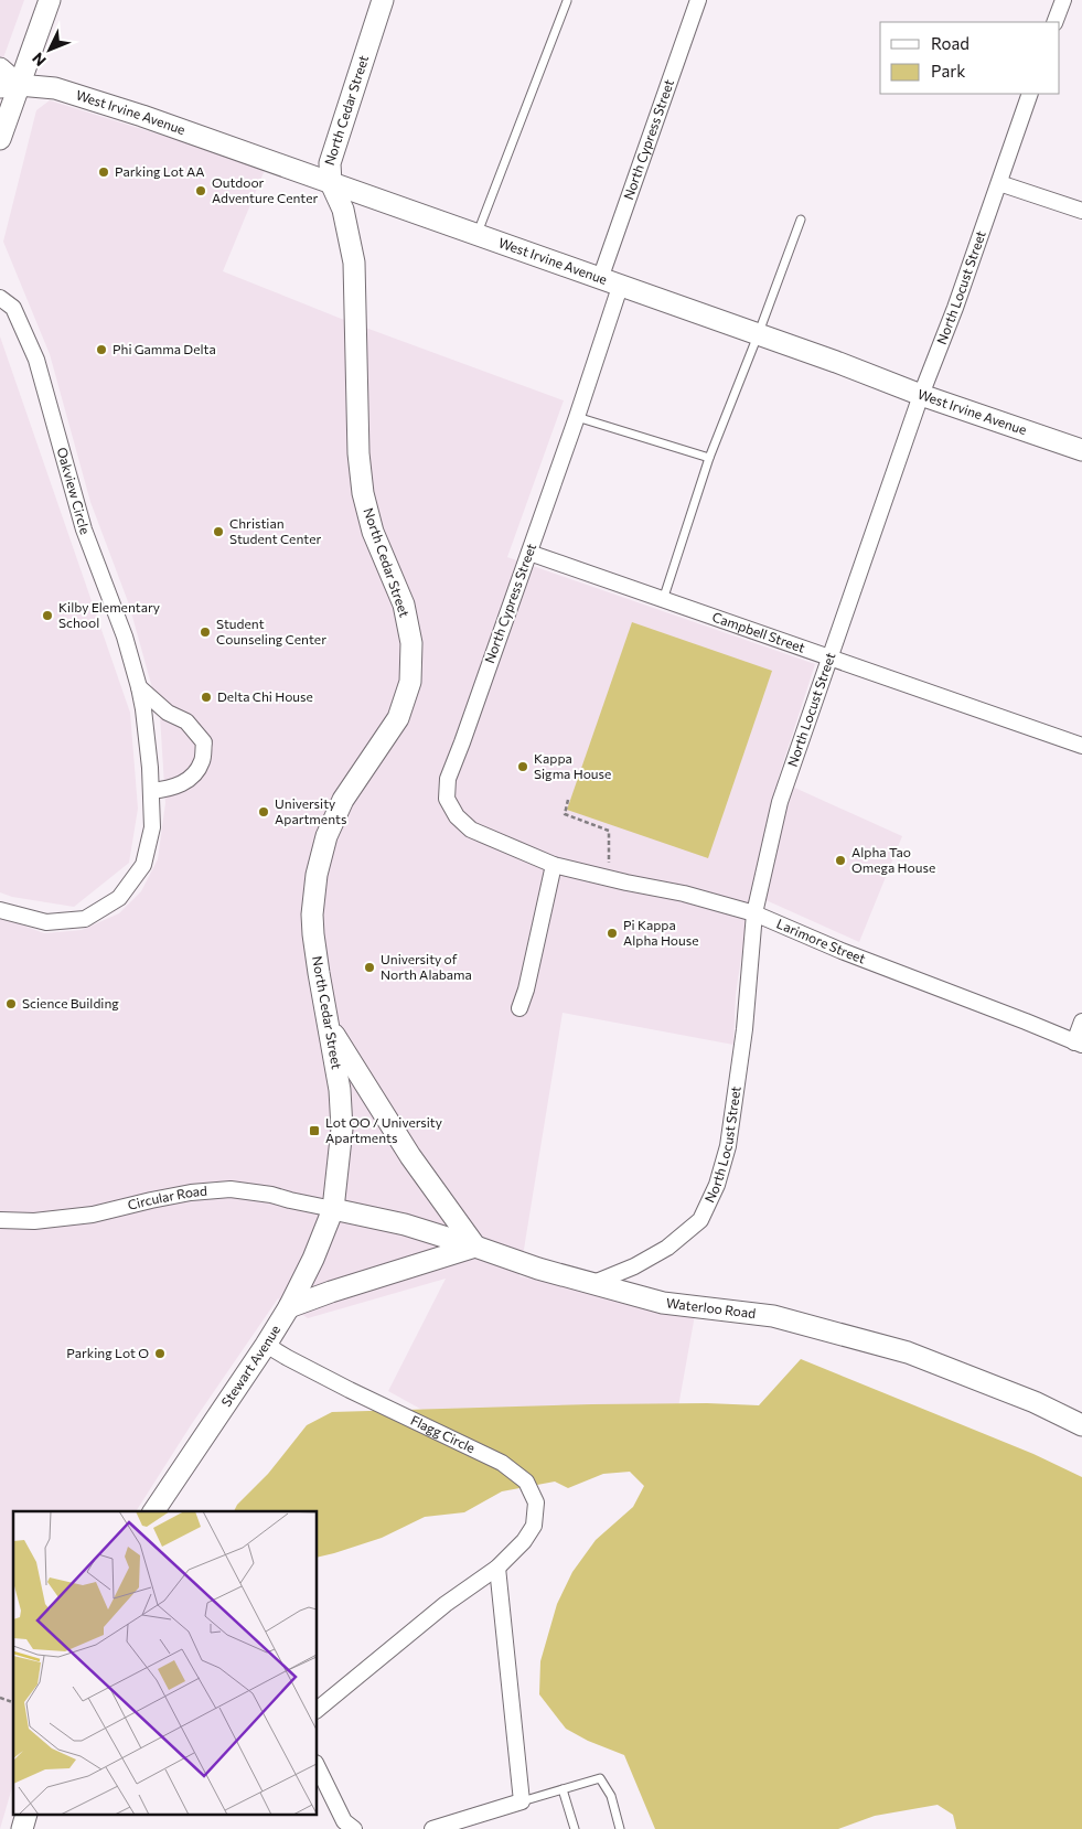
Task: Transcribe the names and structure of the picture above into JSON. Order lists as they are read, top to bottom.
{
  "streets": {
    "street": [
      "North Cedar Street",
      "West Irvine Avenue",
      "North Cypress Street",
      "North Locust Street",
      "Oakview Circle",
      "Campbell Street",
      "Larimore Street",
      "Circular Road",
      "Waterloo Road",
      "Stewart Avenue",
      "Flagg Circle"
    ]
  },
  "crossings": [
    ["North Cedar Street", "West Irvine Avenue"],
    ["North Cedar Street", "Circular Road"],
    ["North Cedar Street", "Waterloo Road"],
    ["North Cedar Street", "Stewart Avenue"],
    ["West Irvine Avenue", "North Cypress Street"],
    ["West Irvine Avenue", "North Locust Street"],
    ["North Cypress Street", "Campbell Street"],
    ["North Cypress Street", "Larimore Street"],
    ["North Locust Street", "Campbell Street"],
    ["North Locust Street", "Larimore Street"],
    ["North Locust Street", "Waterloo Road"],
    ["Circular Road", "Waterloo Road"],
    ["Circular Road", "Stewart Avenue"],
    ["Waterloo Road", "Stewart Avenue"],
    ["Stewart Avenue", "Flagg Circle"]
  ],
  "places": {
    "other": [
      "Parking Lot AA",
      "Outdoor Adventure Center",
      "Phi Gamma Delta",
      "Christian Student Center",
      "Kilby Elementary School",
      "Student Counseling Center",
      "Delta Chi House",
      "Kappa Sigma House",
      "University Apartments",
      "Alpha Tao Omega House",
      "Pi Kappa Alpha House",
      "University of North Alabama",
      "Science Building",
      "Parking Lot O"
    ],
    "transit": ["Lot OO / University Apartments"]
  },
  "legend": ["Road", "Park"],
  "north": "bottom left"
}
